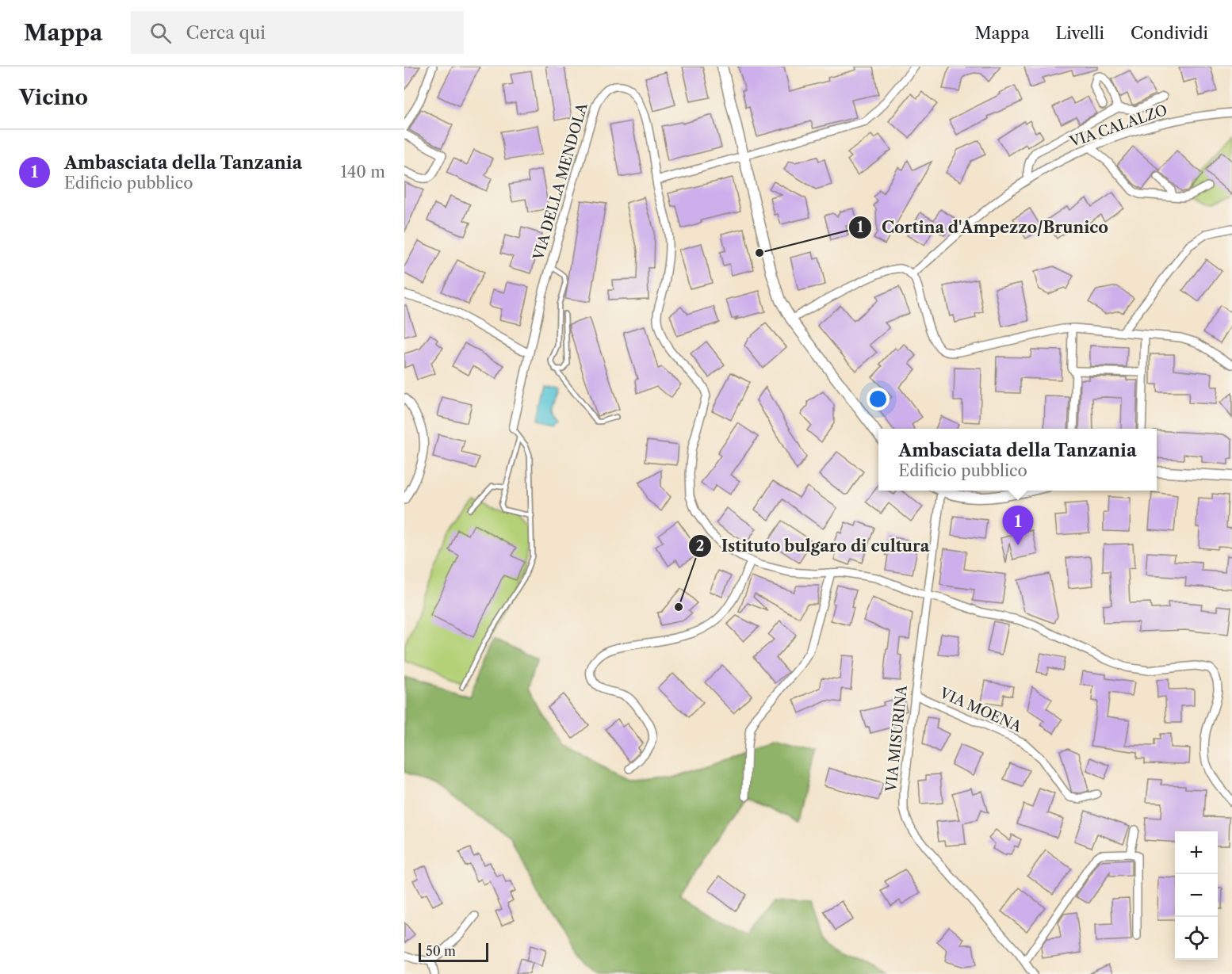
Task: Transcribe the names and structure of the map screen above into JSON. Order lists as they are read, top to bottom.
{
  "streets": {
    "street": [
      "VIA CALALZO",
      "VIA DELLA MENDOLA",
      "VIA MOENA",
      "VIA MISURINA"
    ]
  },
  "crossings": [
    ["VIA DELLA MENDOLA", "VIA MISURINA"],
    ["VIA MOENA", "VIA MISURINA"]
  ],
  "places": ["Cortina d'Ampezzo/Brunico", "Istituto bulgaro di cultura"],
  "scale_bar": "50 m",
  "page": {
    "header": "Mappa",
    "search": "Cerca qui",
    "nav": ["Mappa", "Livelli", "Condividi"],
    "heading": "Vicino",
    "list": [
      {
        "mark": "1",
        "name": "Ambasciata della Tanzania",
        "note": "Edificio pubblico",
        "value": "140 m"
      }
    ],
    "popup": ["Ambasciata della Tanzania", "Edificio pubblico"],
    "pins": "1",
    "map_buttons": ["+", "−"],
    "scale": "50 m"
  }
}
